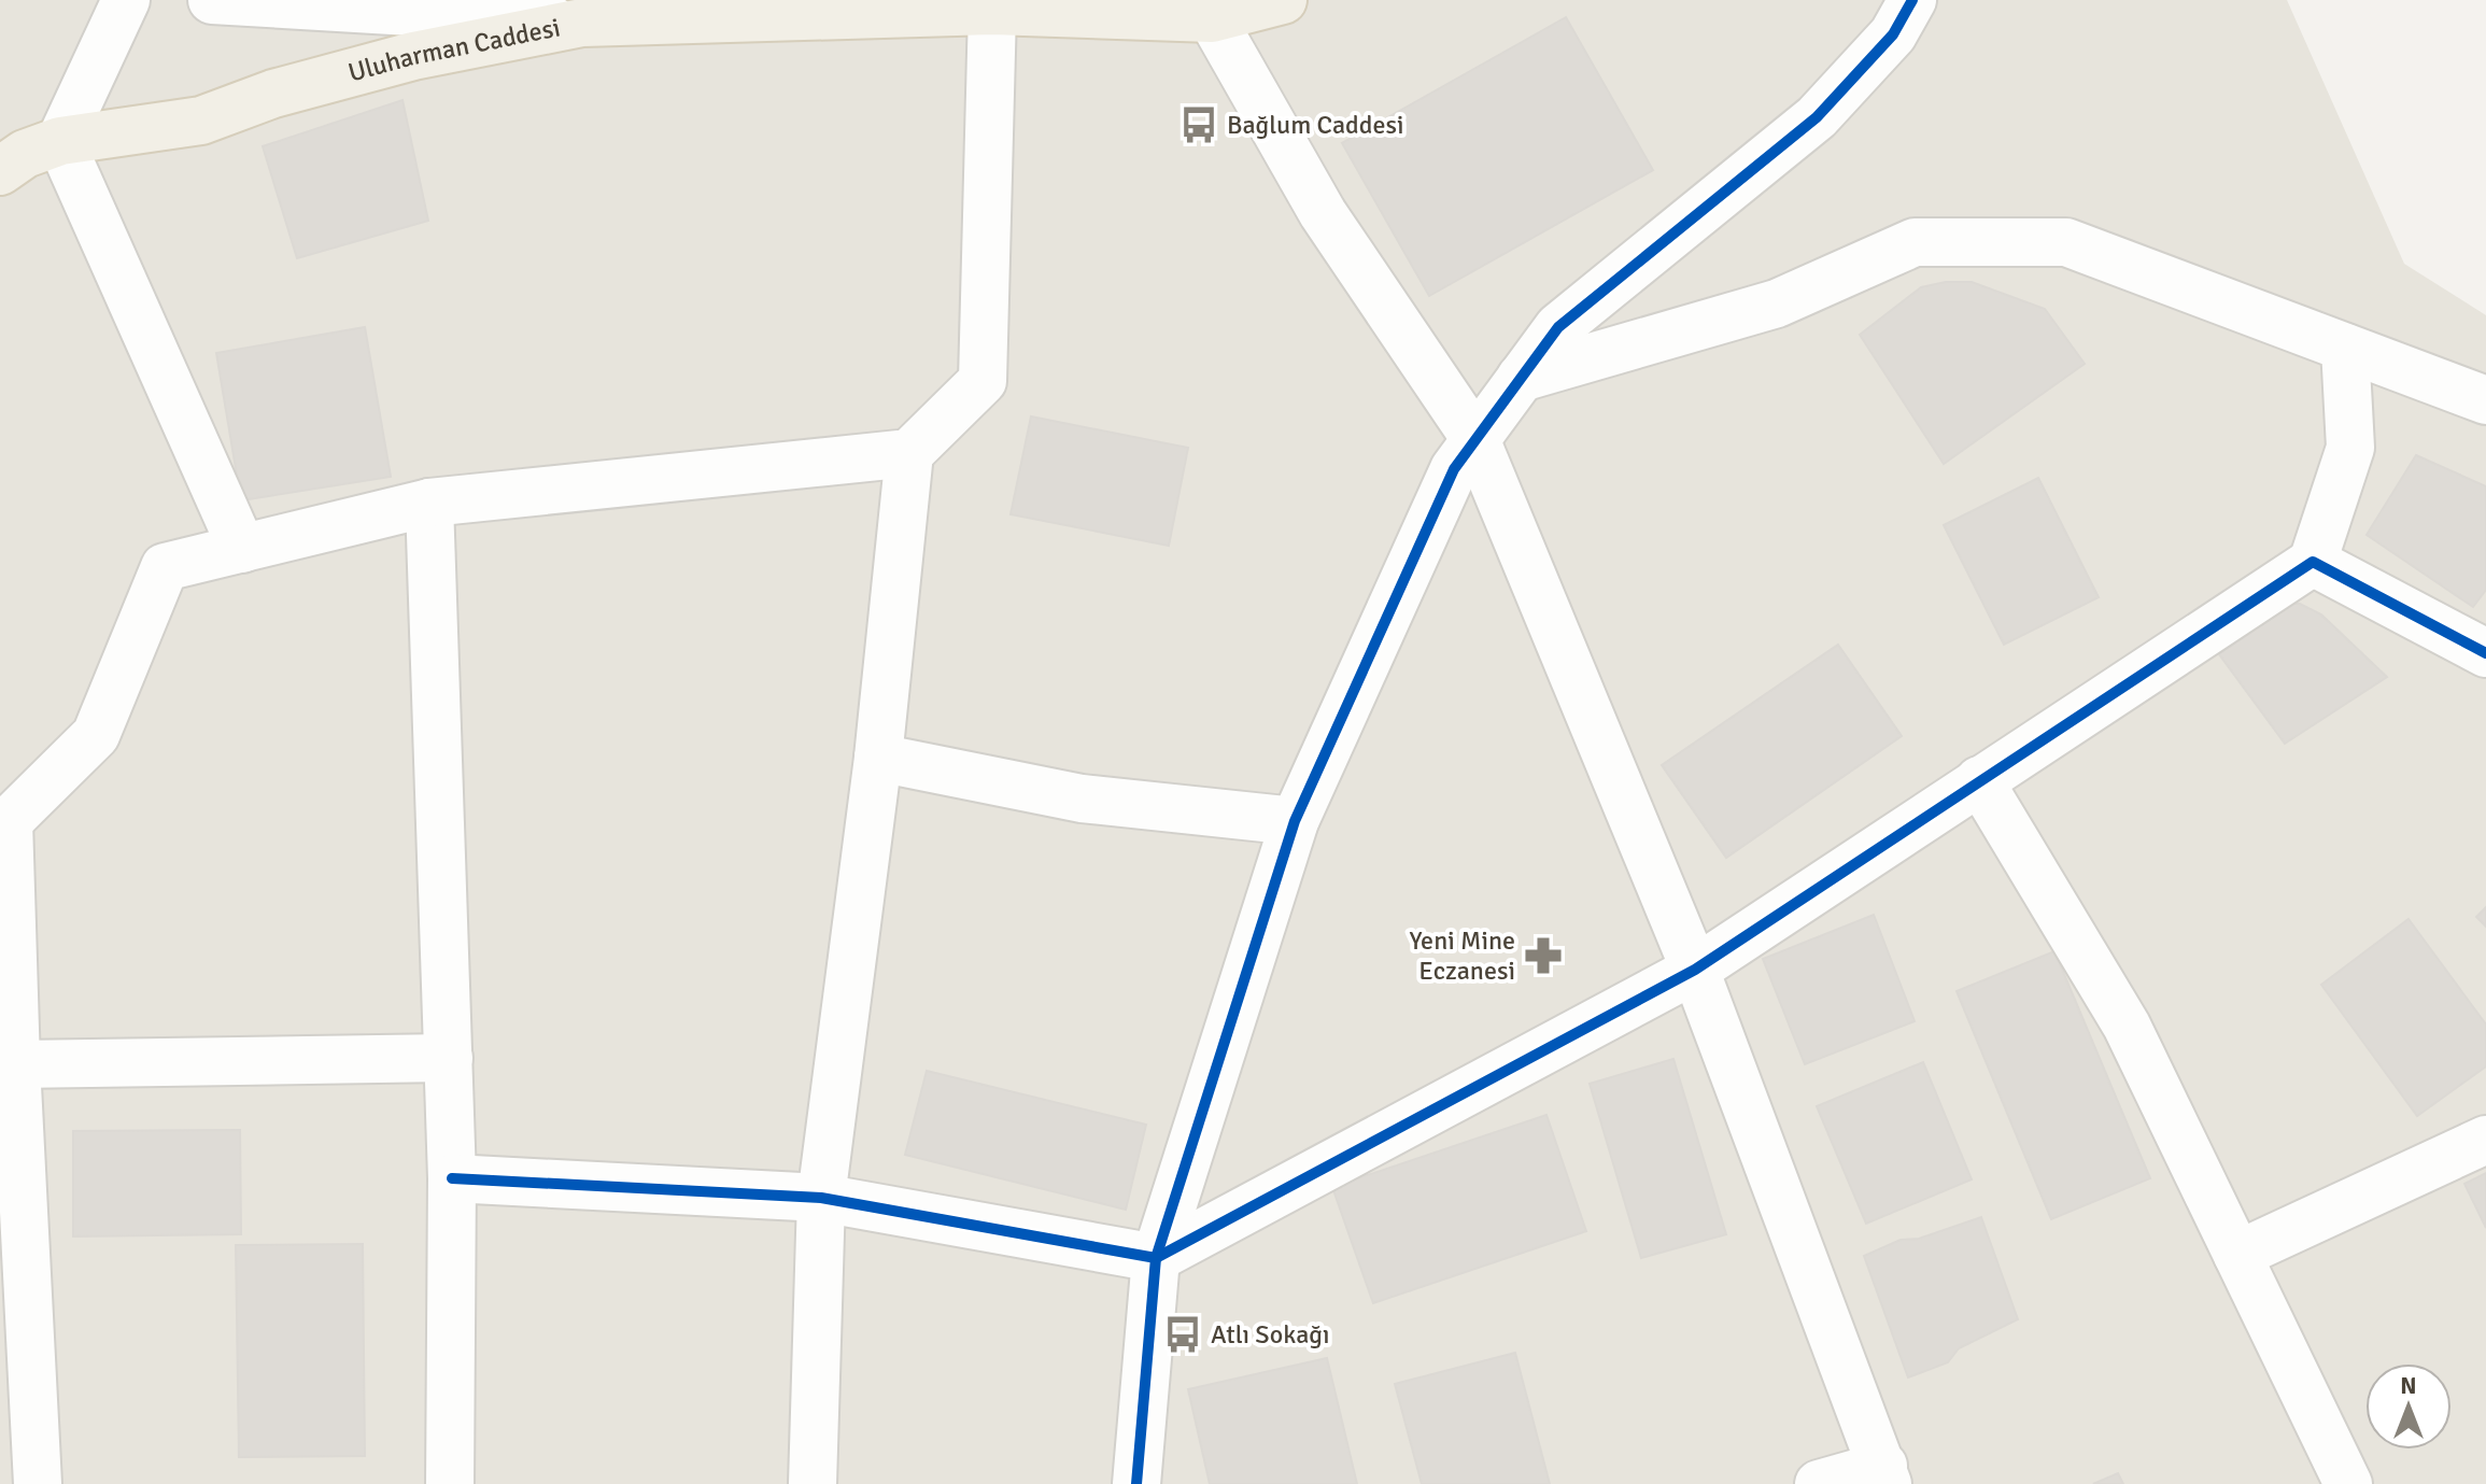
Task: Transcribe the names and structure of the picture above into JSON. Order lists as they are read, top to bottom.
{
  "streets": {
    "main road": ["Uluharman Caddesi"]
  },
  "places": {
    "bus stop": ["Bağlum Caddesi", "Atlı Sokağı"],
    "pharmacy": ["Yeni Mine Eczanesi"]
  },
  "north": "top"
}
